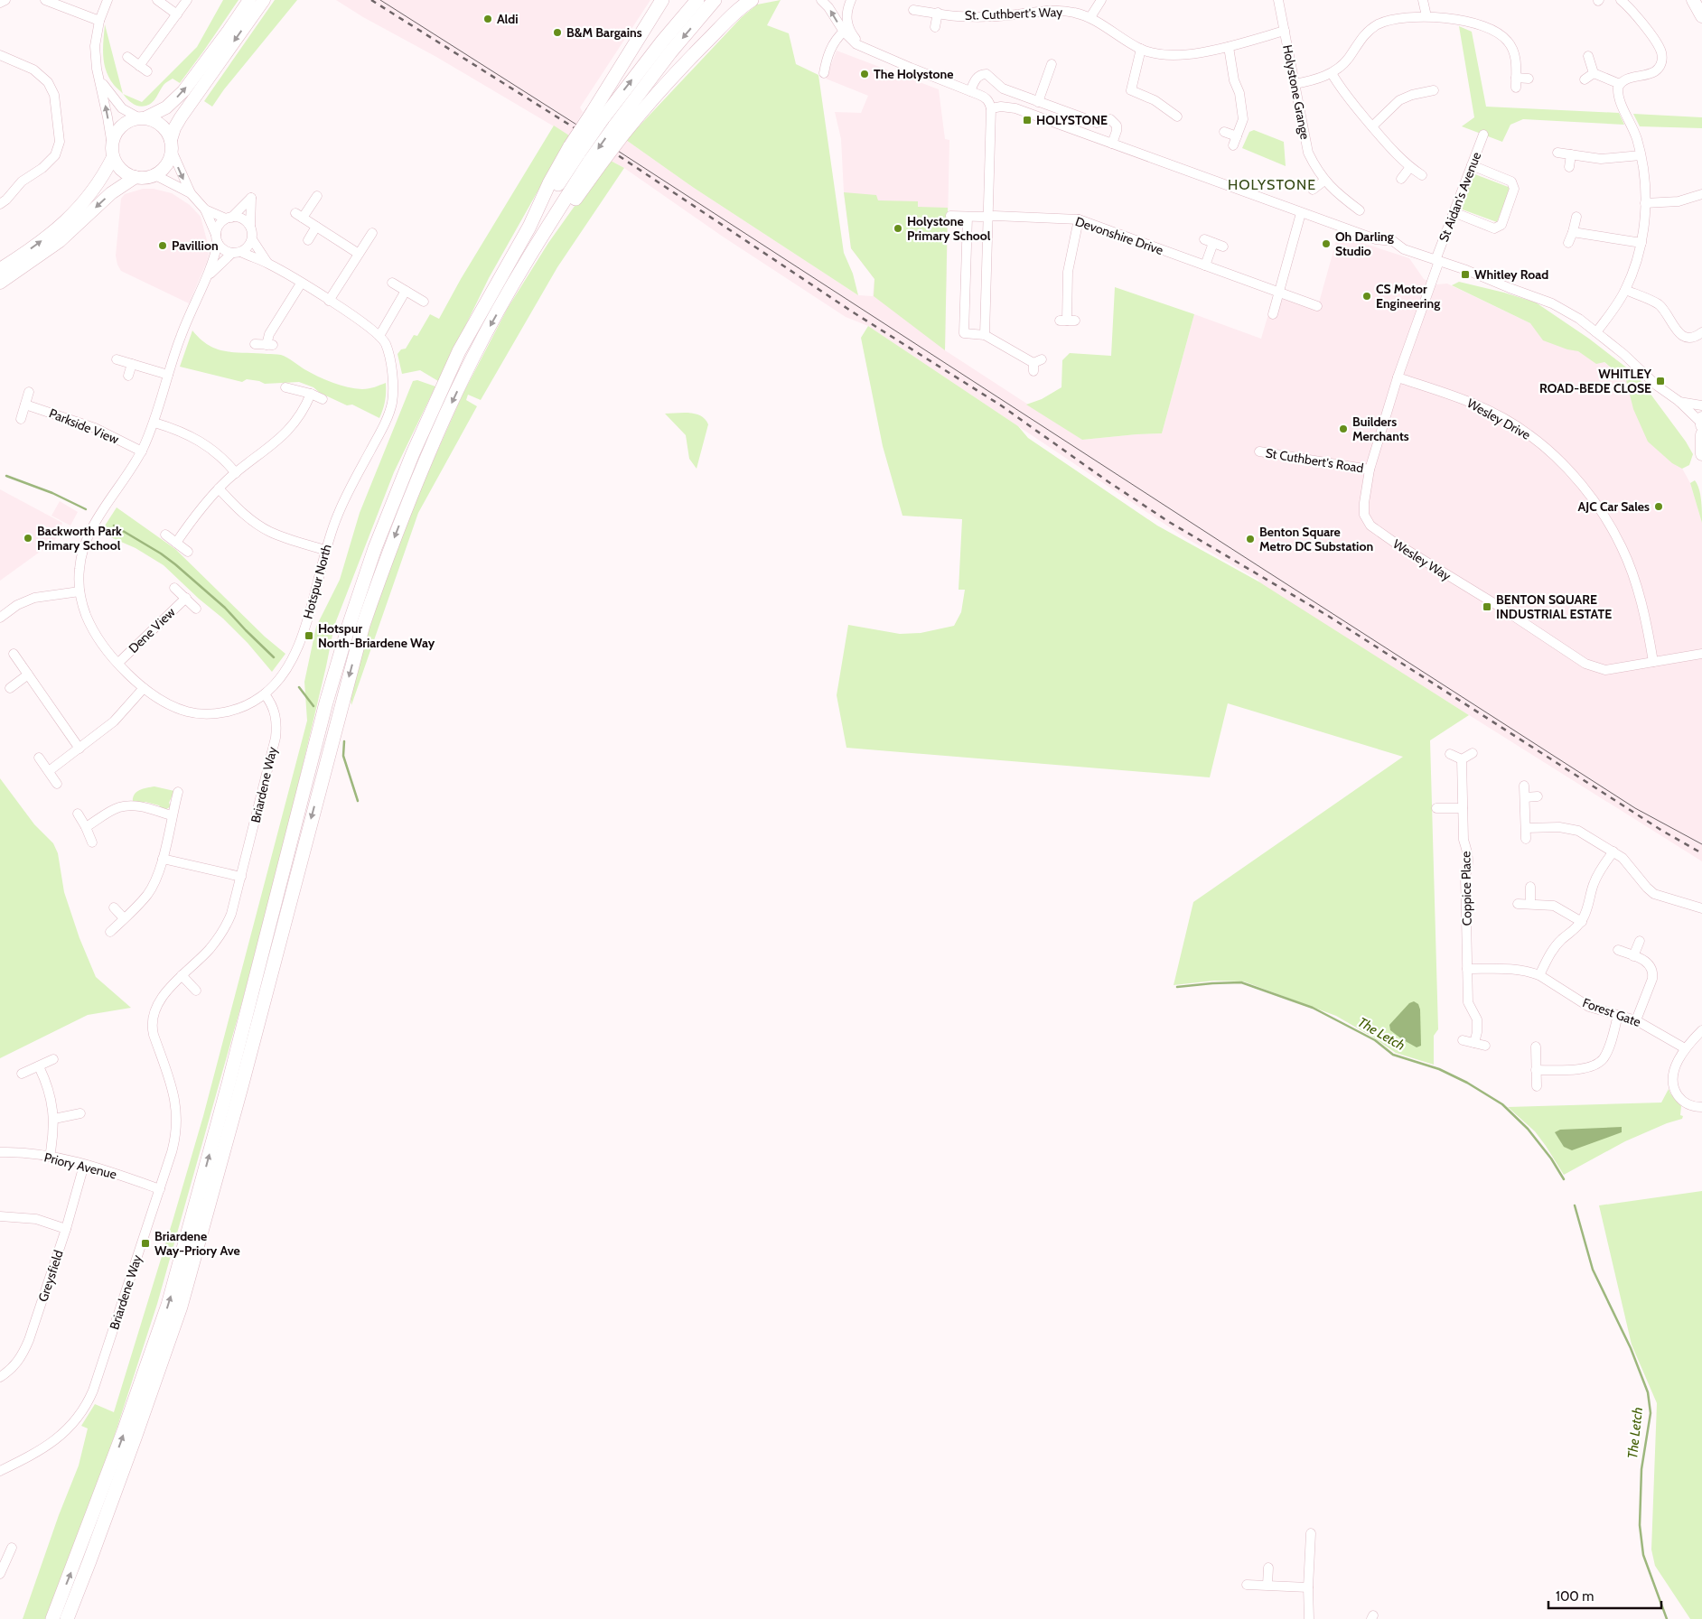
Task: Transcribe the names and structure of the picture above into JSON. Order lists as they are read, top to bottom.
{
  "streets": {
    "street": [
      "St. Cuthbert's Way",
      "Holystone Grange",
      "St Aidan's Avenue",
      "Devonshire Drive",
      "Wesley Drive",
      "Parkside View",
      "St Cuthbert's Road",
      "Wesley Way",
      "Hotspur North",
      "Dene View",
      "Briardene Way",
      "Coppice Place",
      "Forest Gate",
      "Priory Avenue",
      "Greysfield"
    ]
  },
  "crossings": [
    ["St. Cuthbert's Way", "Holystone Grange"],
    ["St Aidan's Avenue", "Wesley Way"],
    ["Wesley Drive", "Wesley Way"],
    ["Parkside View", "Hotspur North"],
    ["St Cuthbert's Road", "Wesley Way"],
    ["Hotspur North", "Dene View"],
    ["Hotspur North", "Briardene Way"],
    ["Briardene Way", "Priory Avenue"],
    ["Coppice Place", "Forest Gate"],
    ["Priory Avenue", "Greysfield"]
  ],
  "districts": ["HOLYSTONE"],
  "water": ["The Letch"],
  "places": {
    "other": [
      "Aldi",
      "B&M Bargains",
      "The Holystone",
      "Holystone Primary School",
      "Oh Darling Studio",
      "Pavillion",
      "CS Motor Engineering",
      "Builders Merchants",
      "AJC Car Sales",
      "Backworth Park Primary School",
      "Benton Square Metro DC Substation"
    ],
    "transit": [
      "HOLYSTONE",
      "Whitley Road",
      "WHITLEY ROAD-BEDE CLOSE",
      "BENTON SQUARE INDUSTRIAL ESTATE",
      "Hotspur North-Briardene Way",
      "Briardene Way-Priory Ave"
    ]
  },
  "scale_bar": "100 m"
}
